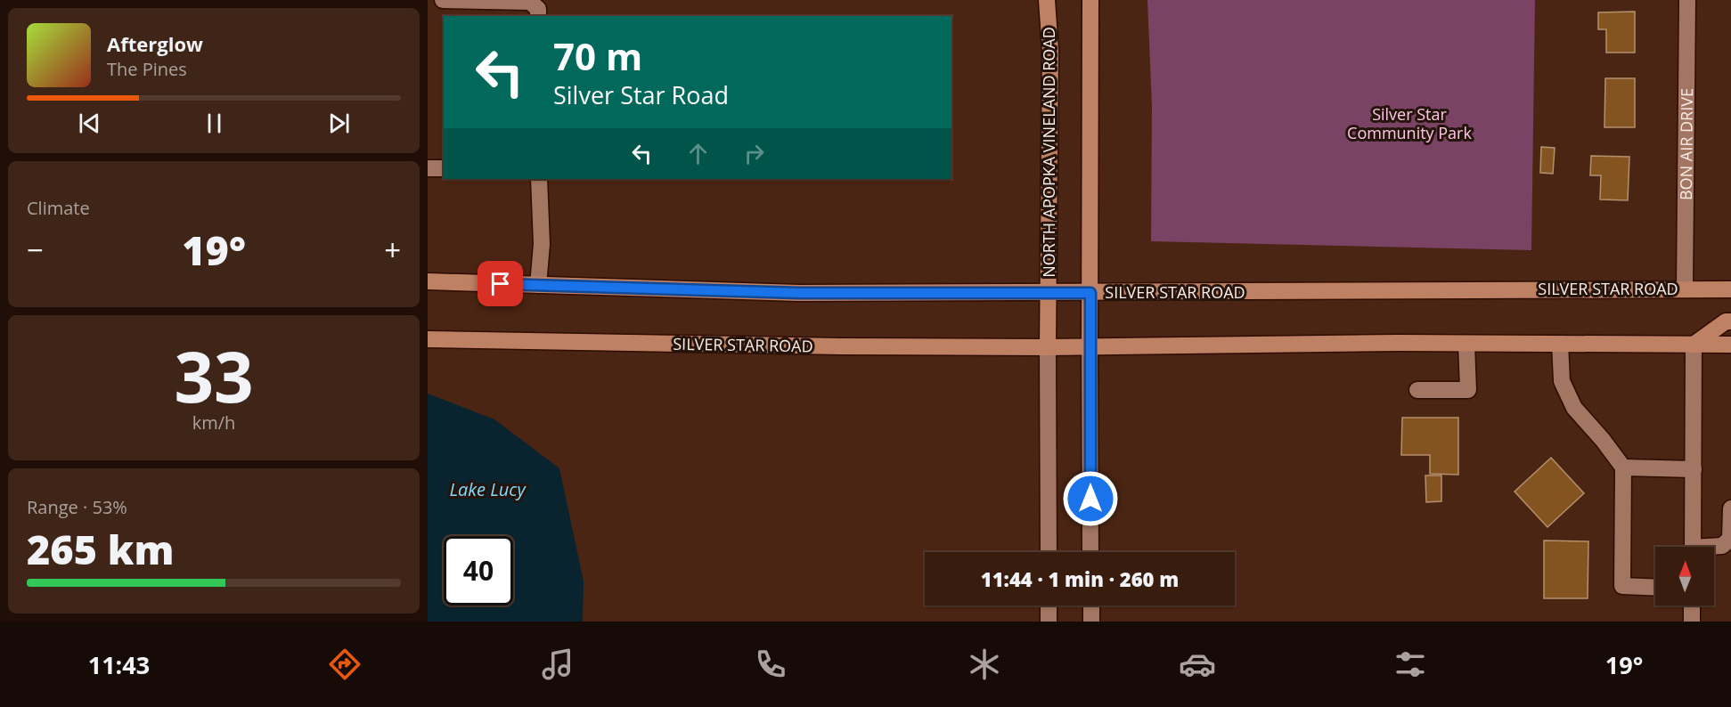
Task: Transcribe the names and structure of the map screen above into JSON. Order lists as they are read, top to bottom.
{
  "streets": {
    "main road": ["NORTH APOPKA VINELAND ROAD", "SILVER STAR ROAD"],
    "street": ["BON AIR DRIVE"]
  },
  "crossings": [
    ["BON AIR DRIVE", "SILVER STAR ROAD"],
    ["NORTH APOPKA VINELAND ROAD", "SILVER STAR ROAD"]
  ],
  "water": ["Lake Lucy"],
  "parks": ["Silver Star Community Park"],
  "north": "top",
  "page": {
    "turn": ["70 m", "Silver Star Road"],
    "song": ["Afterglow", "The Pines"],
    "tile": [
      "Climate",
      ["33", "km/h"],
      ["Range · 53%", "265 km"]
    ],
    "heat": ["−", "19°", "+"],
    "limit": "40",
    "trip": "11:44 · 1 min · 260 m",
    "tabs": ["11:43", "19°"]
  }
}
